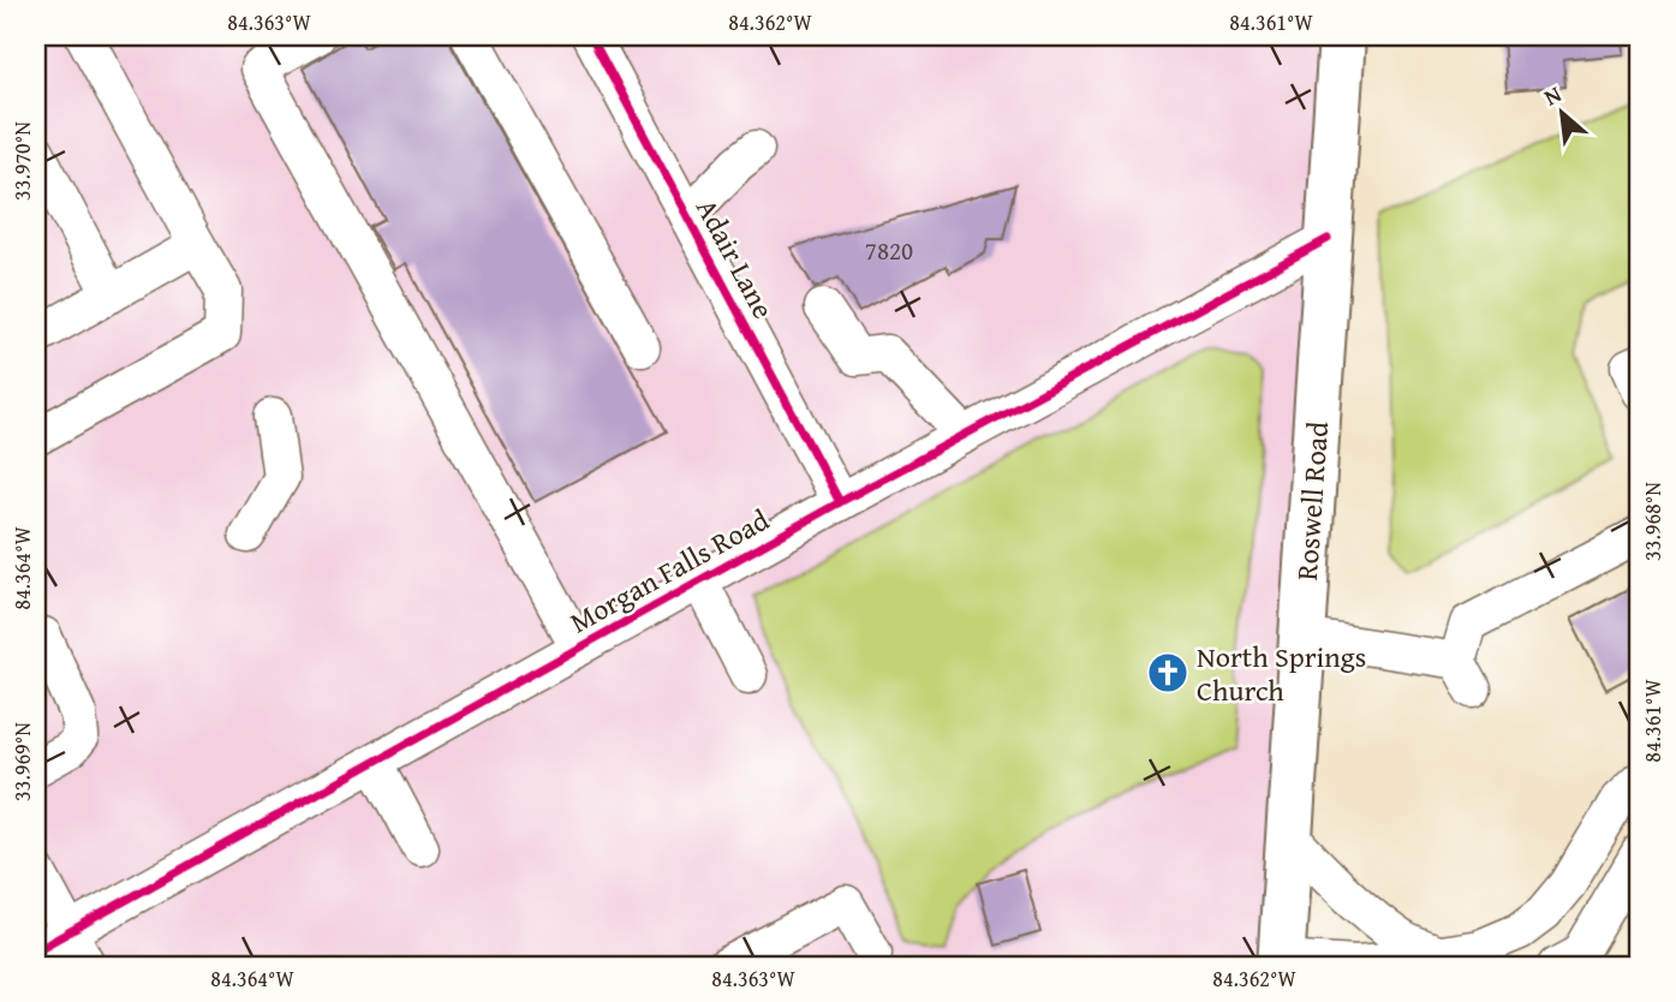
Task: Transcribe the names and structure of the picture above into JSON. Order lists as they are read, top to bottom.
{
  "streets": {
    "main road": ["Roswell Road"],
    "street": ["Adair Lane", "Morgan Falls Road"]
  },
  "crossings": [
    ["Adair Lane", "Morgan Falls Road"],
    ["Roswell Road", "Morgan Falls Road"]
  ],
  "places": {
    "church": ["North Springs Church"]
  },
  "house_numbers": ["7820"],
  "north": "top left",
  "coordinates": [
    "84.363°W",
    "84.362°W",
    "84.361°W",
    "33.970°N",
    "33.968°N",
    "84.364°W",
    "33.969°N"
  ]
}
